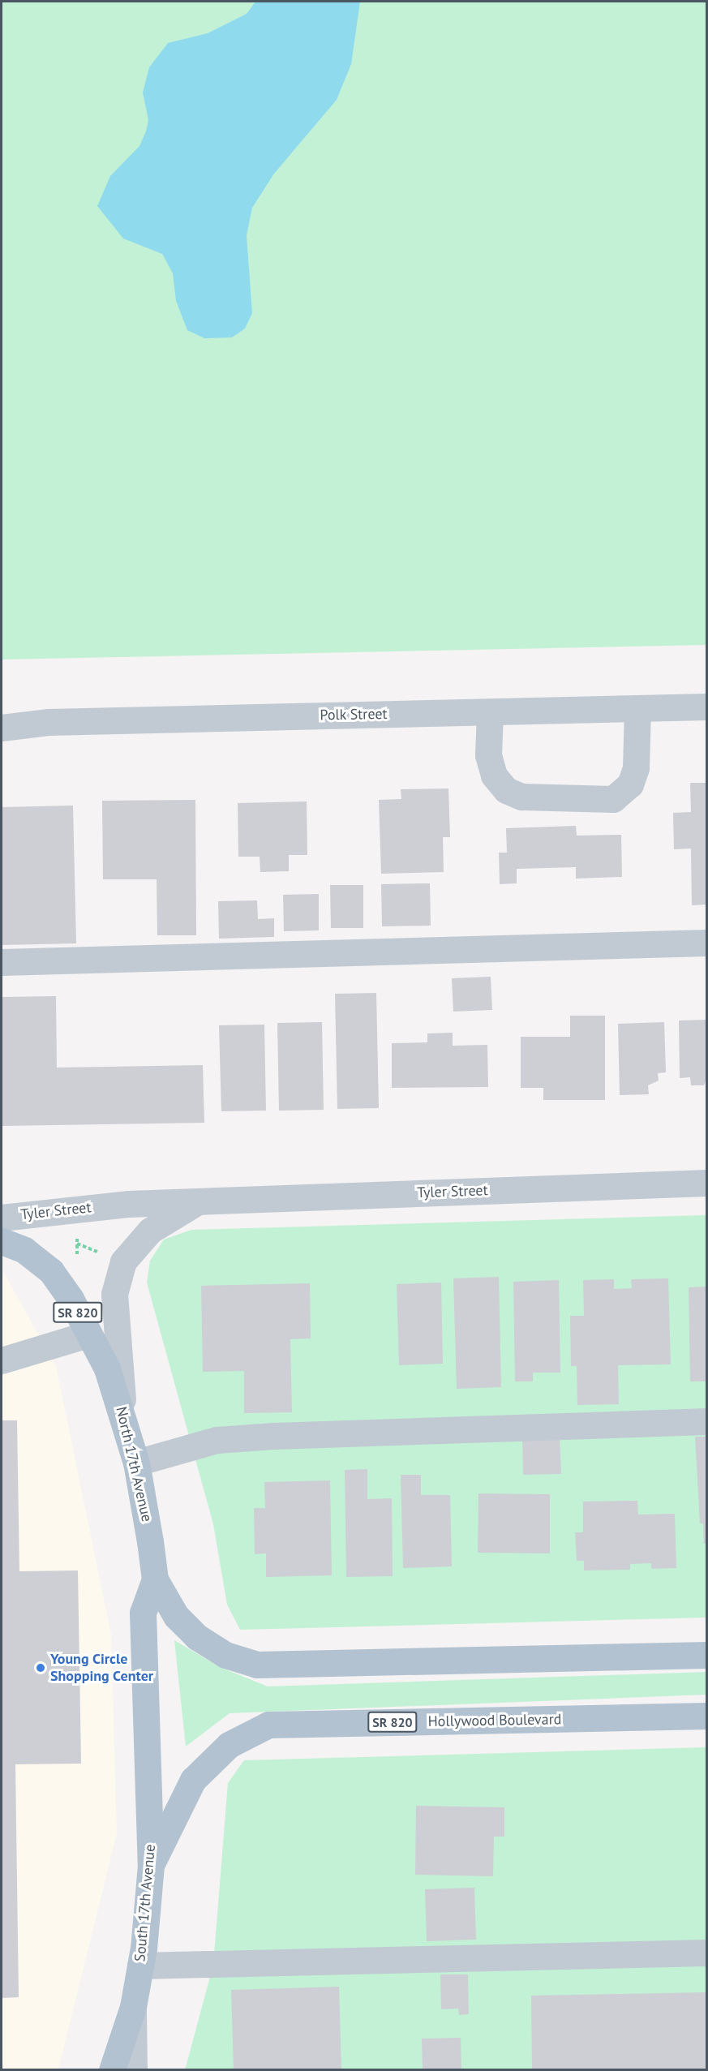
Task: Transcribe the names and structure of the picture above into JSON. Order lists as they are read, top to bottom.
{
  "streets": {
    "main road": [
      "SR 820",
      "North 17th Avenue",
      "Hollywood Boulevard",
      "South 17th Avenue"
    ],
    "street": ["Polk Street", "Tyler Street"]
  },
  "crossings": [
    ["Tyler Street", "North 17th Avenue"],
    ["SR 820", "North 17th Avenue"],
    ["North 17th Avenue", "South 17th Avenue"],
    ["Hollywood Boulevard", "South 17th Avenue"]
  ],
  "places": ["Young Circle Shopping Center"]
}
